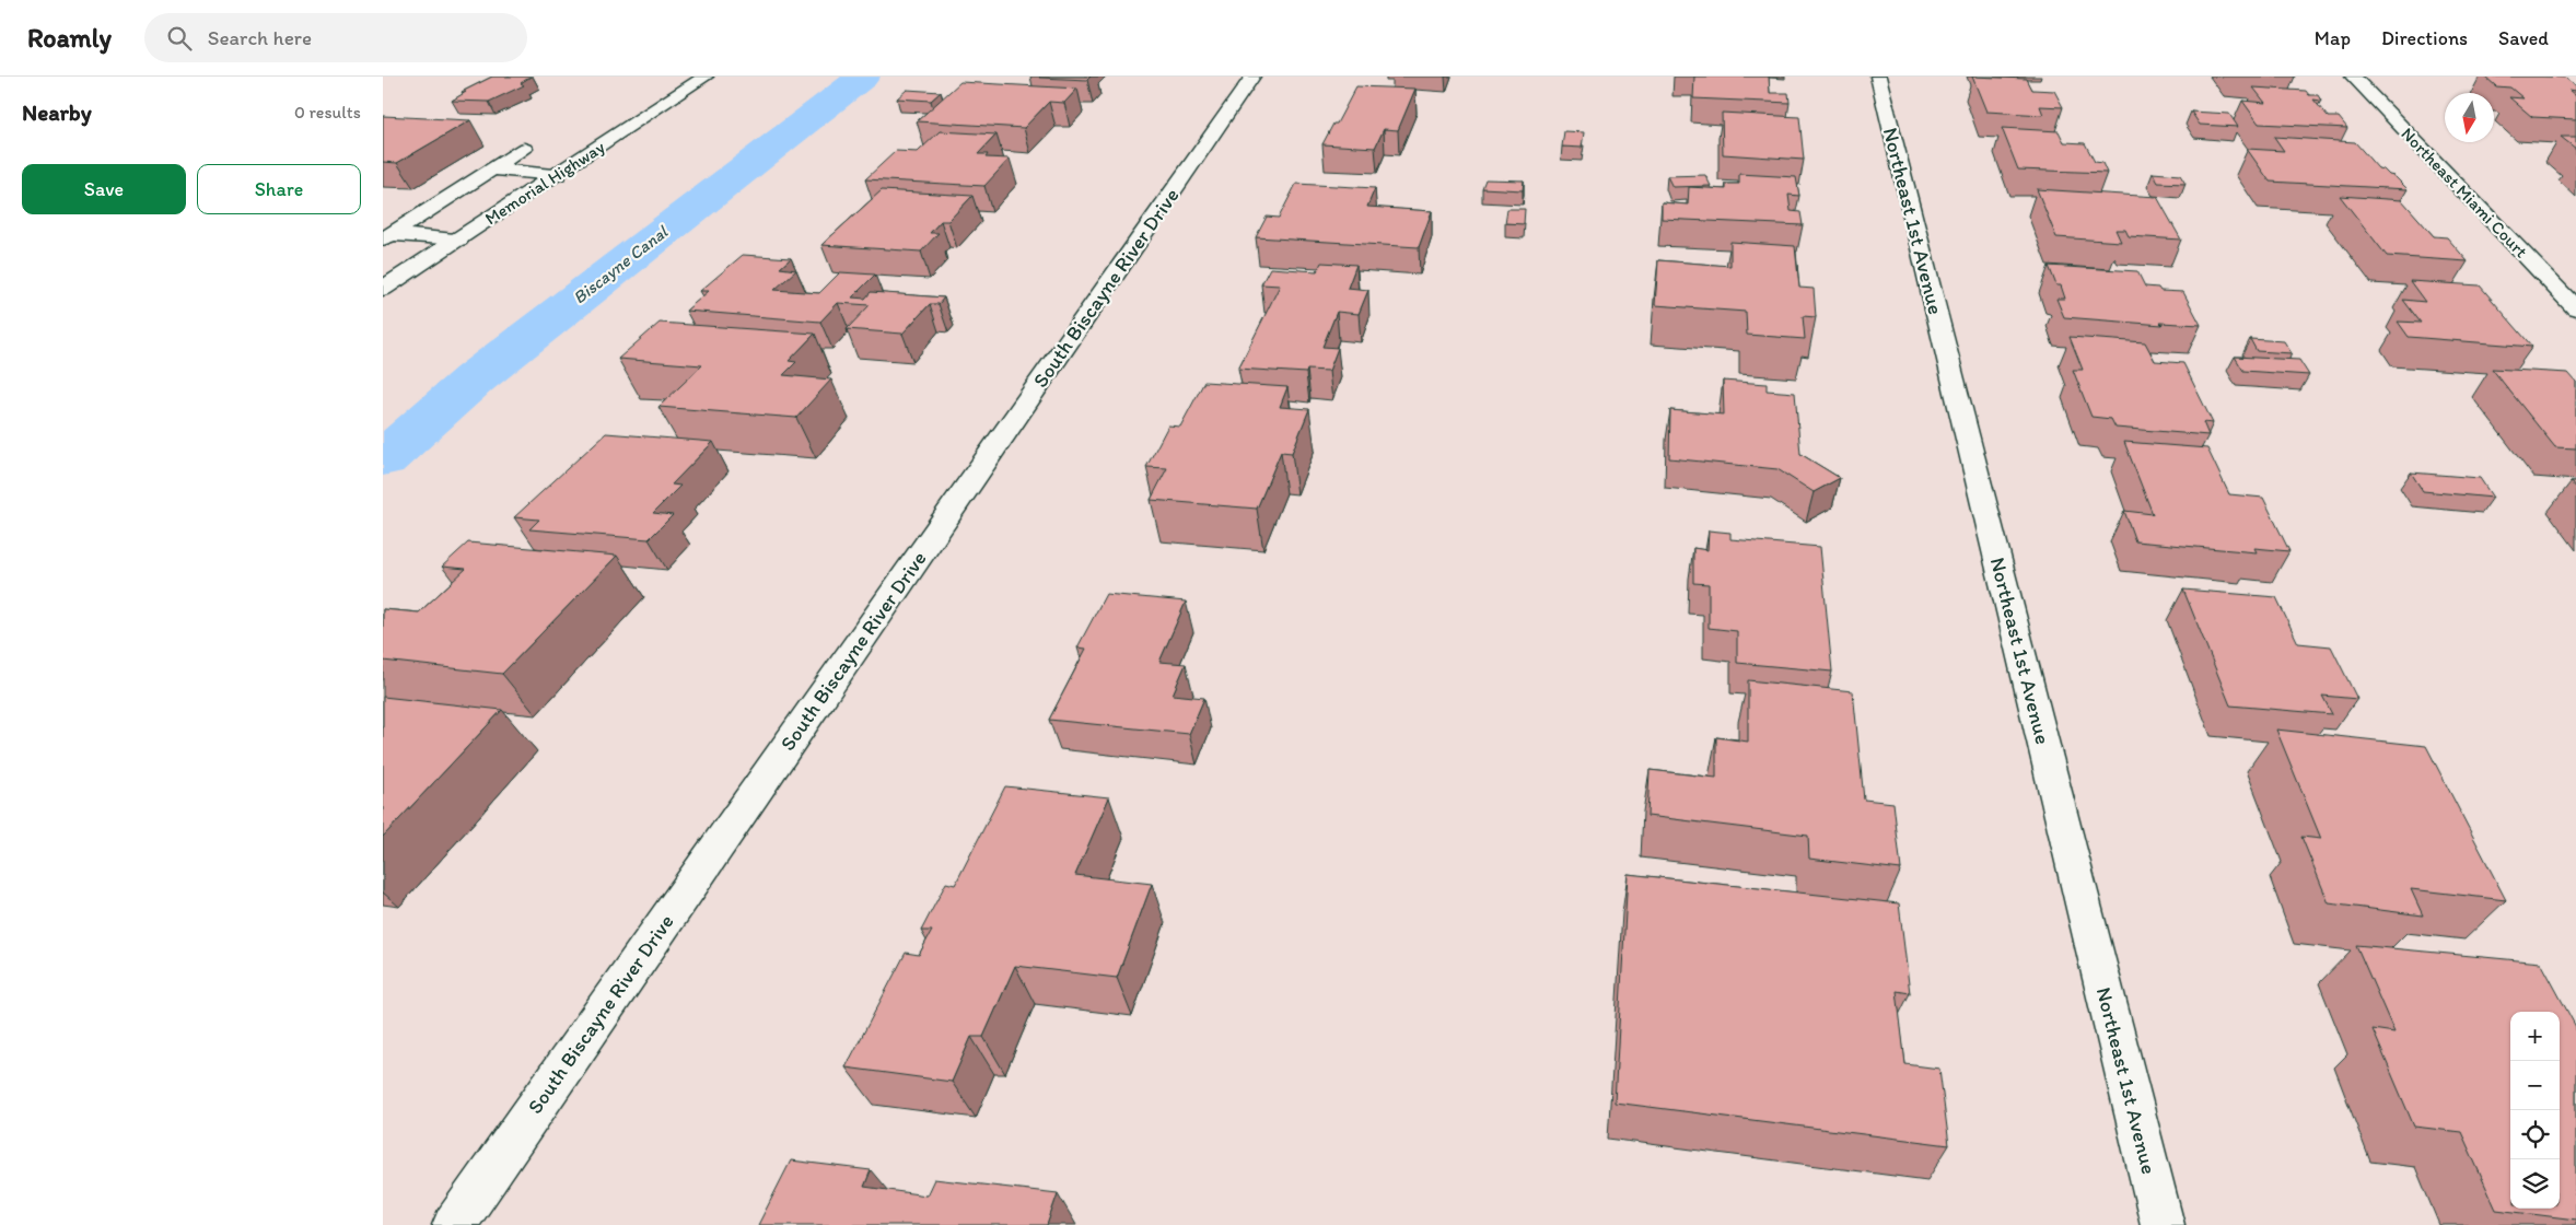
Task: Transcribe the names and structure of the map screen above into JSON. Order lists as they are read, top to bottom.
{
  "streets": {
    "street": [
      "Memorial Highway",
      "Northeast Miami Court",
      "Northeast 1st Avenue",
      "South Biscayne River Drive"
    ]
  },
  "water": ["Biscayne Canal"],
  "north": "bottom",
  "page": {
    "header": "Roamly",
    "search": "Search here",
    "nav": ["Map", "Directions", "Saved"],
    "heading": ["Nearby", "0 results"],
    "buttons": ["Save", "Share"],
    "map_buttons": ["+", "−"]
  }
}
